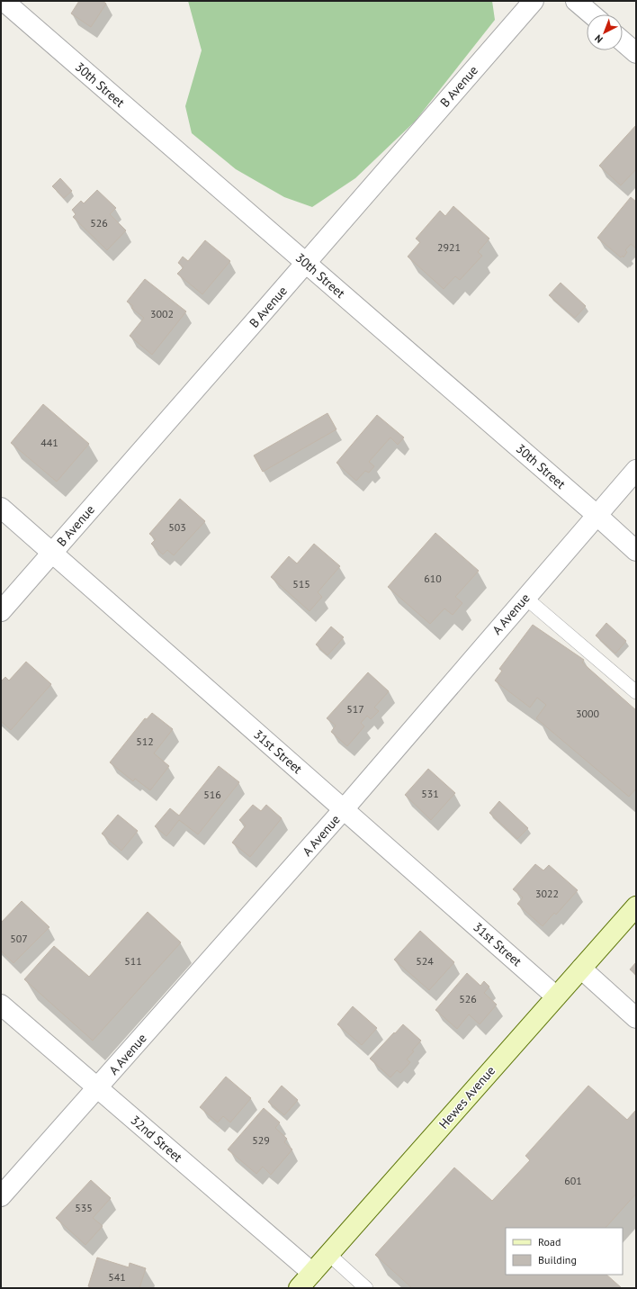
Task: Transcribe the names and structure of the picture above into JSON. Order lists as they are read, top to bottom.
{
  "streets": {
    "main road": ["Hewes Avenue"],
    "street": [
      "30th Street",
      "B Avenue",
      "A Avenue",
      "31st Street",
      "32nd Street"
    ]
  },
  "crossings": [
    ["30th Street", "B Avenue"],
    ["30th Street", "A Avenue"],
    ["B Avenue", "31st Street"],
    ["A Avenue", "31st Street"],
    ["A Avenue", "32nd Street"],
    ["31st Street", "Hewes Avenue"],
    ["Hewes Avenue", "32nd Street"]
  ],
  "house_numbers": [
    "526",
    "2921",
    "3002",
    "441",
    "503",
    "610",
    "515",
    "517",
    "3000",
    "512",
    "531",
    "516",
    "3022",
    "507",
    "511",
    "524",
    "526",
    "529",
    "601",
    "535",
    "541"
  ],
  "legend": ["Road", "Building"],
  "north": "bottom left"
}
